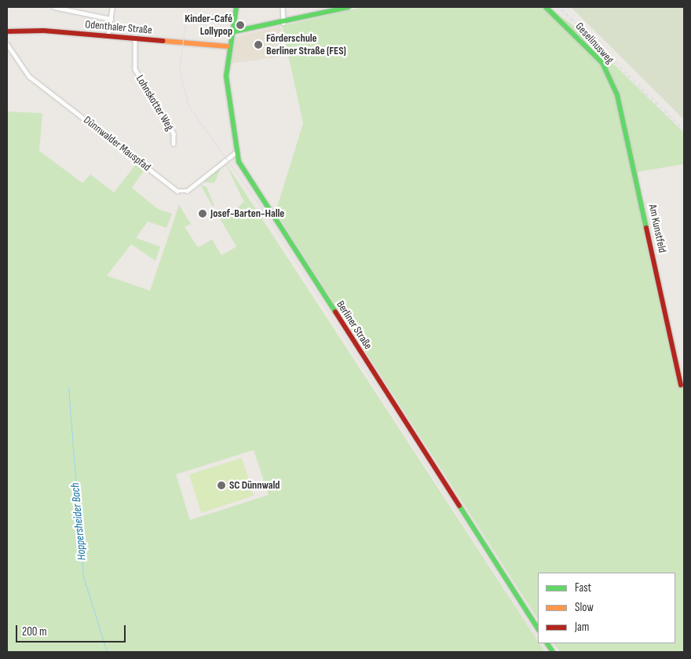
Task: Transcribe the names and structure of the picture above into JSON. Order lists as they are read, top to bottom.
{
  "streets": {
    "main road": [
      "Odenthaler Straße",
      "Geselinusweg",
      "Am Kunstfeld",
      "Berliner Straße"
    ],
    "street": ["Lohnskotter Weg", "Dünnwalder Mauspfad"]
  },
  "crossings": [
    ["Odenthaler Straße", "Lohnskotter Weg"],
    ["Odenthaler Straße", "Berliner Straße"],
    ["Geselinusweg", "Am Kunstfeld"],
    ["Dünnwalder Mauspfad", "Berliner Straße"]
  ],
  "water": ["Hoppersheider Bach"],
  "places": [
    "Kinder-Café Lollypop",
    "Förderschule Berliner Straße (FES)",
    "Josef-Barten-Halle",
    "SC Dünnwald"
  ],
  "legend": ["Fast", "Slow", "Jam"],
  "scale_bar": "200 m"
}
